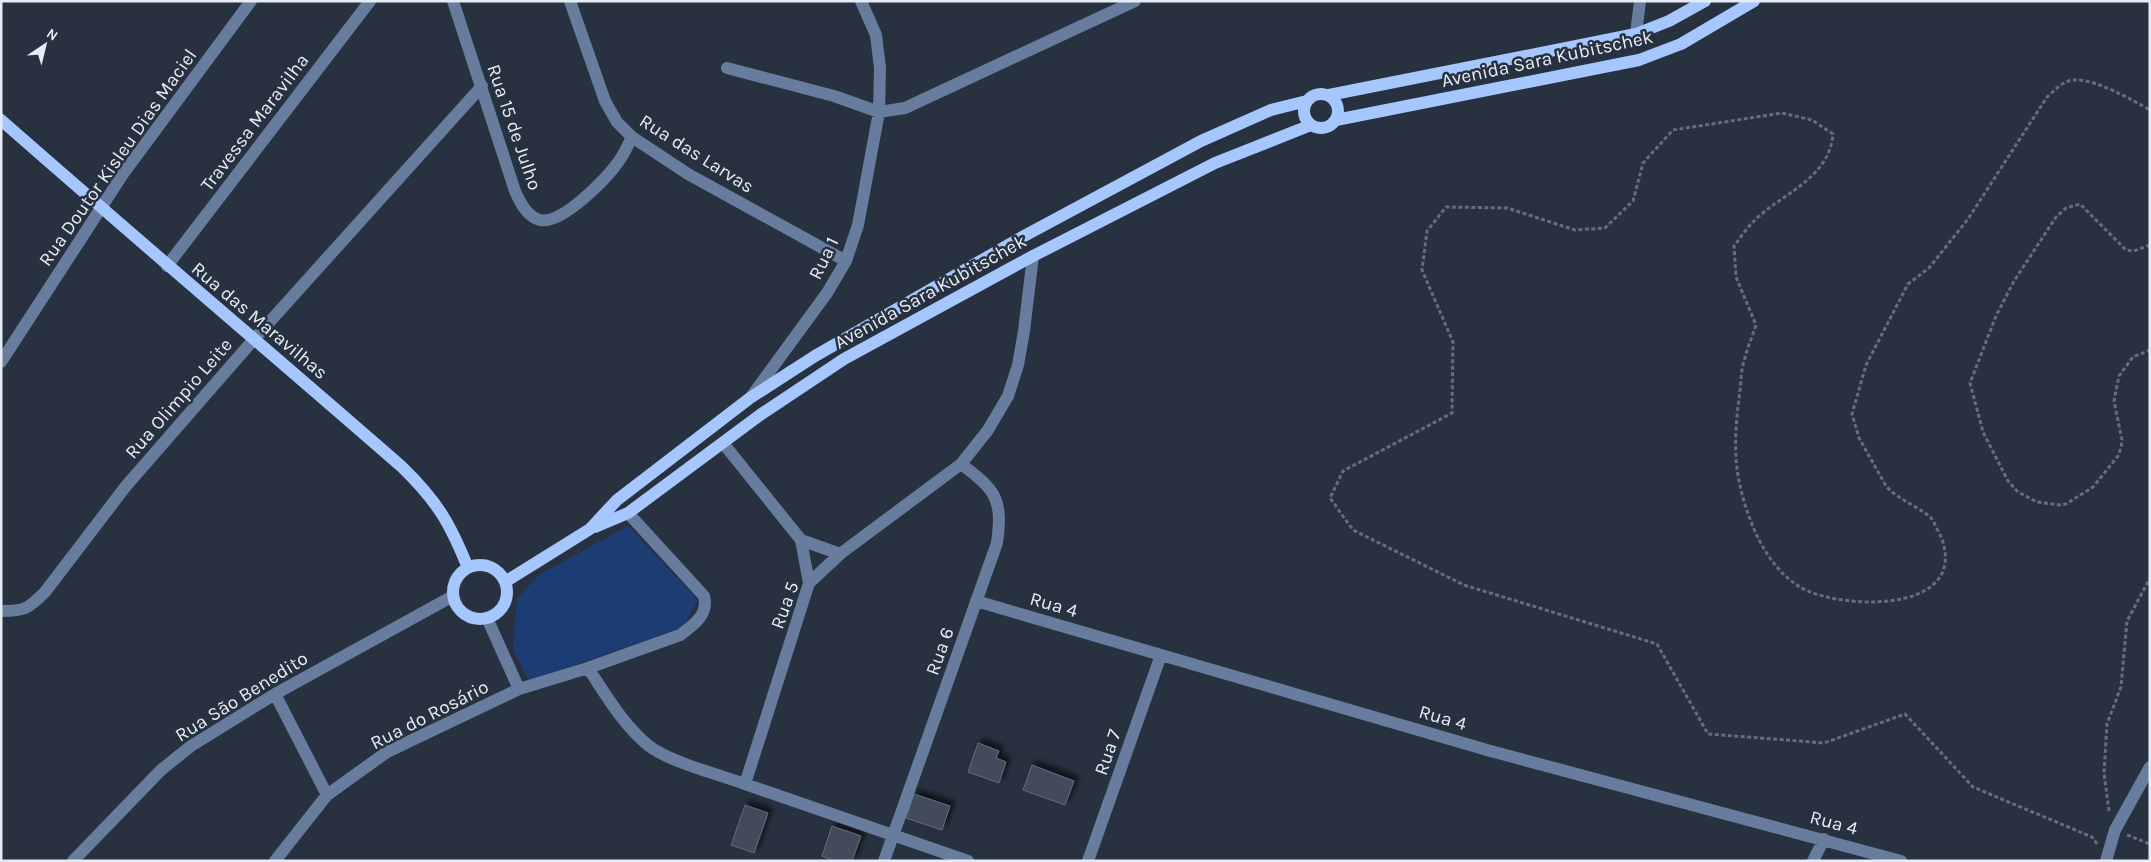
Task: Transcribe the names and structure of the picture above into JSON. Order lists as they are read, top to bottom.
{
  "streets": {
    "main road": ["Avenida Sara Kubitschek", "Rua das Maravilhas"],
    "street": [
      "Travessa Maravilha",
      "Rua 15 de Julho",
      "Rua das Larvas",
      "Rua Doutor Kisleu Dias Maciel",
      "Rua 1",
      "Rua Olimpio Leite",
      "Rua 4",
      "Rua 5",
      "Rua 6",
      "Rua São Benedito",
      "Rua do Rosário",
      "Rua 7"
    ]
  },
  "crossings": [
    ["Avenida Sara Kubitschek", "Rua 1"],
    ["Avenida Sara Kubitschek", "Rua 5"],
    ["Travessa Maravilha", "Rua das Maravilhas"],
    ["Rua 15 de Julho", "Rua das Larvas"],
    ["Rua 15 de Julho", "Rua Olimpio Leite"],
    ["Rua das Larvas", "Rua 1"],
    ["Rua Doutor Kisleu Dias Maciel", "Rua das Maravilhas"],
    ["Rua das Maravilhas", "Rua Olimpio Leite"],
    ["Rua das Maravilhas", "Rua São Benedito"],
    ["Rua 4", "Rua 6"],
    ["Rua 4", "Rua 7"],
    ["Rua 5", "Rua 6"]
  ],
  "north": "top right"
}
